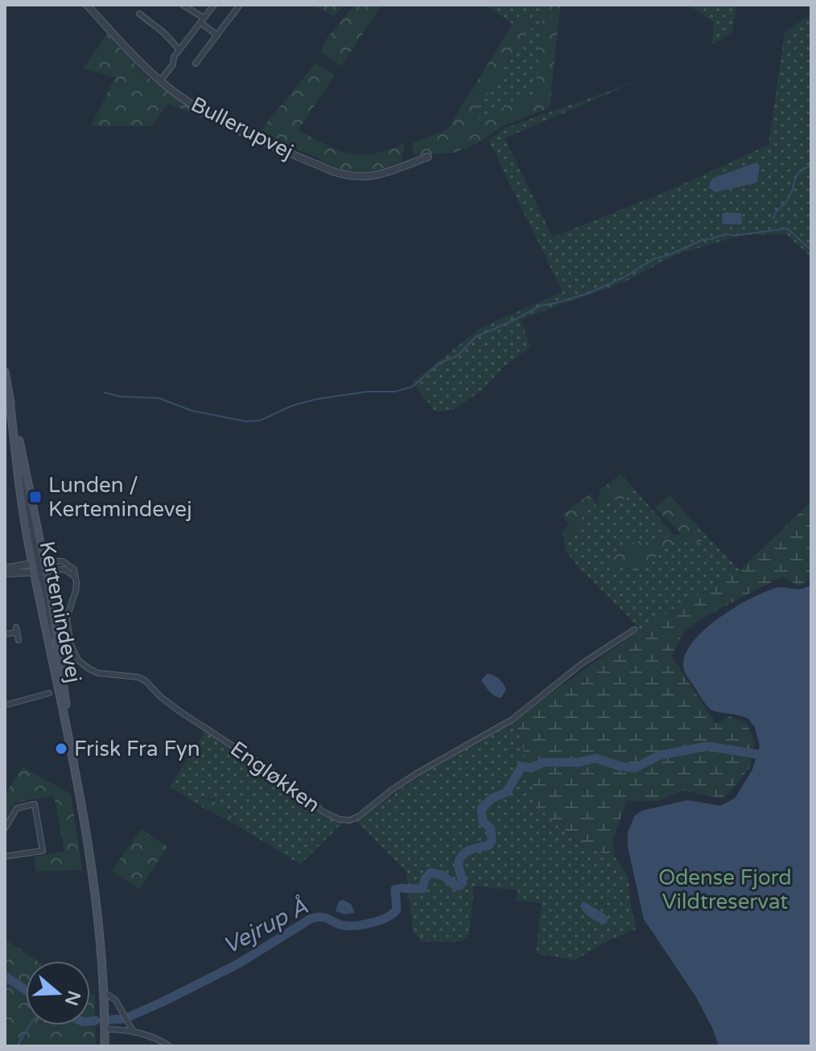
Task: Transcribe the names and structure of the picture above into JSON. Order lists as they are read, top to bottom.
{
  "streets": {
    "main road": ["Kertemindevej"],
    "street": ["Bullerupvej", "Engløkken"]
  },
  "water": ["Vejrup Å"],
  "parks": ["Odense Fjord Vildtreservat"],
  "places": {
    "transit": ["Lunden / Kertemindevej"],
    "other": ["Frisk Fra Fyn"]
  },
  "north": "right"
}
